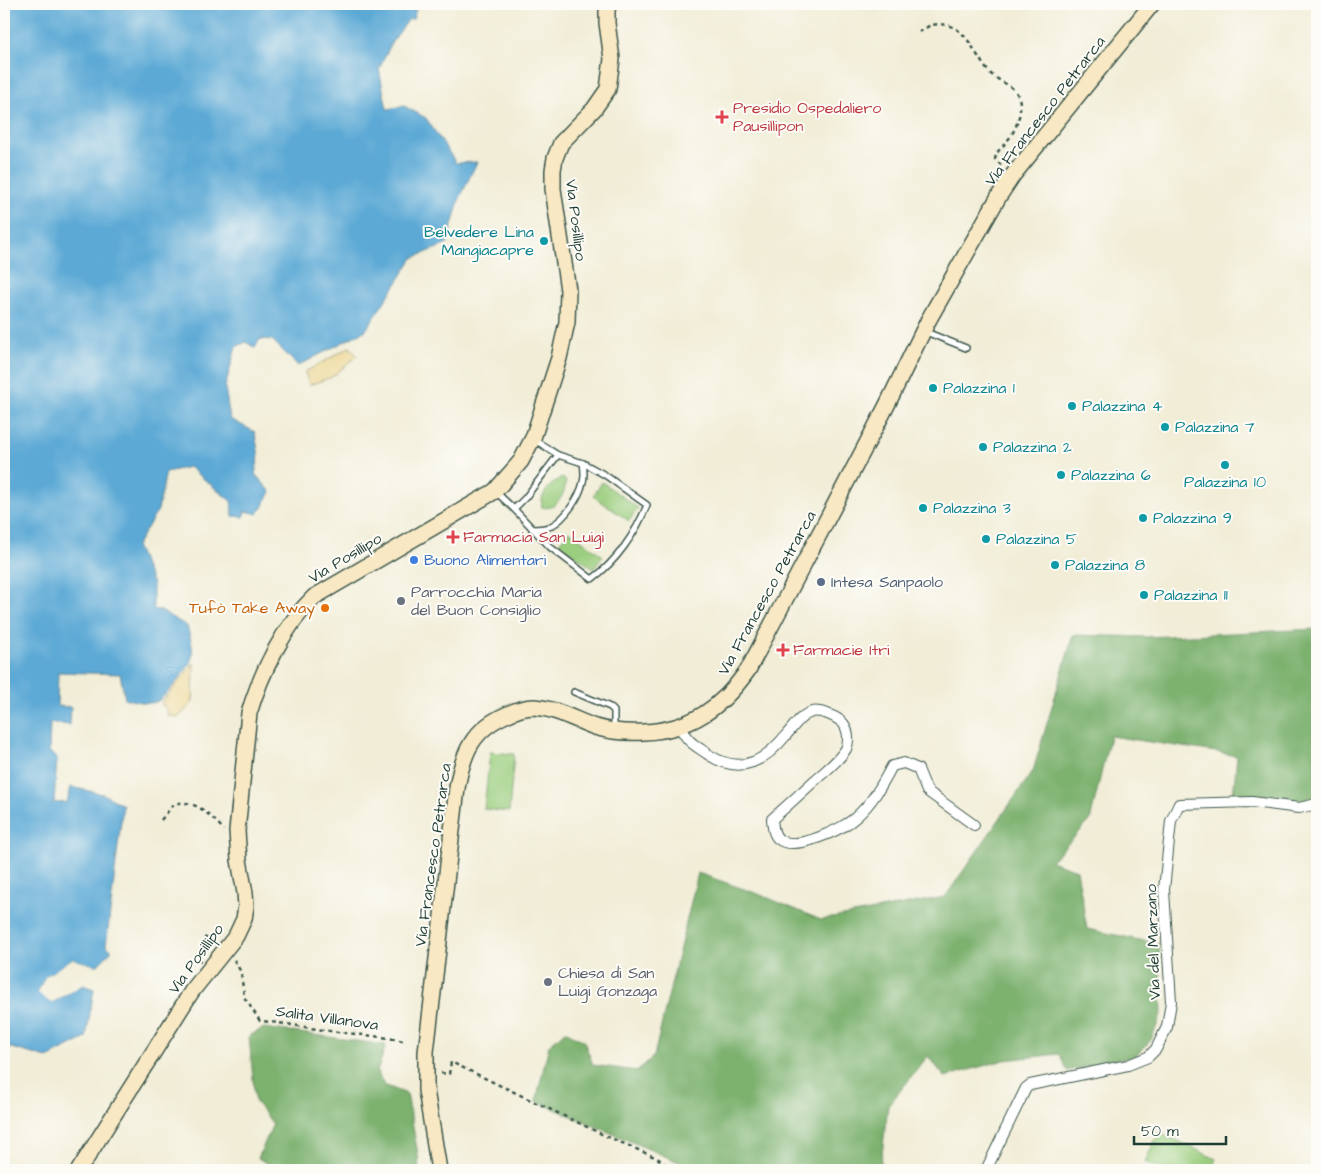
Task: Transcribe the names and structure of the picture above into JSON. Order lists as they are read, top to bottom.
{
  "streets": {
    "street": ["Via Francesco Petrarca", "Via Posillipo", "Via del Marzano"],
    "path": ["Salita Villanova"]
  },
  "places": {
    "health": ["Presidio Ospedaliero Pausillipon", "Farmacia San Luigi", "Farmacie Itri"],
    "other": [
      "Belvedere Lina Mangiacapre",
      "Palazzina 1",
      "Palazzina 4",
      "Palazzina 7",
      "Palazzina 2",
      "Palazzina 10",
      "Palazzina 6",
      "Palazzina 3",
      "Palazzina 9",
      "Palazzina 5",
      "Buono Alimentari",
      "Palazzina 8",
      "Intesa Sanpaolo",
      "Palazzina 11",
      "Parrocchia Maria del Buon Consiglio",
      "Tufò Take Away",
      "Chiesa di San Luigi Gonzaga"
    ]
  },
  "scale_bar": "50 m"
}
